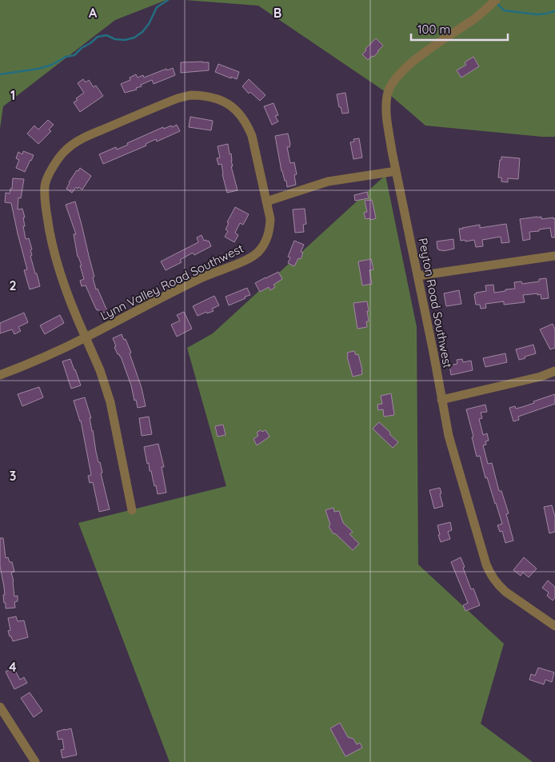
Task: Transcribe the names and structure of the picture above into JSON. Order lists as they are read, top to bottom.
{
  "streets": {
    "street": ["Lynn Valley Road Southwest", "Peyton Road Southwest"]
  },
  "scale_bar": "100 m",
  "grid": {
    "columns": ["A", "B"],
    "rows": [
      "1",
      "2",
      "3",
      "4"
    ]
  }
}
